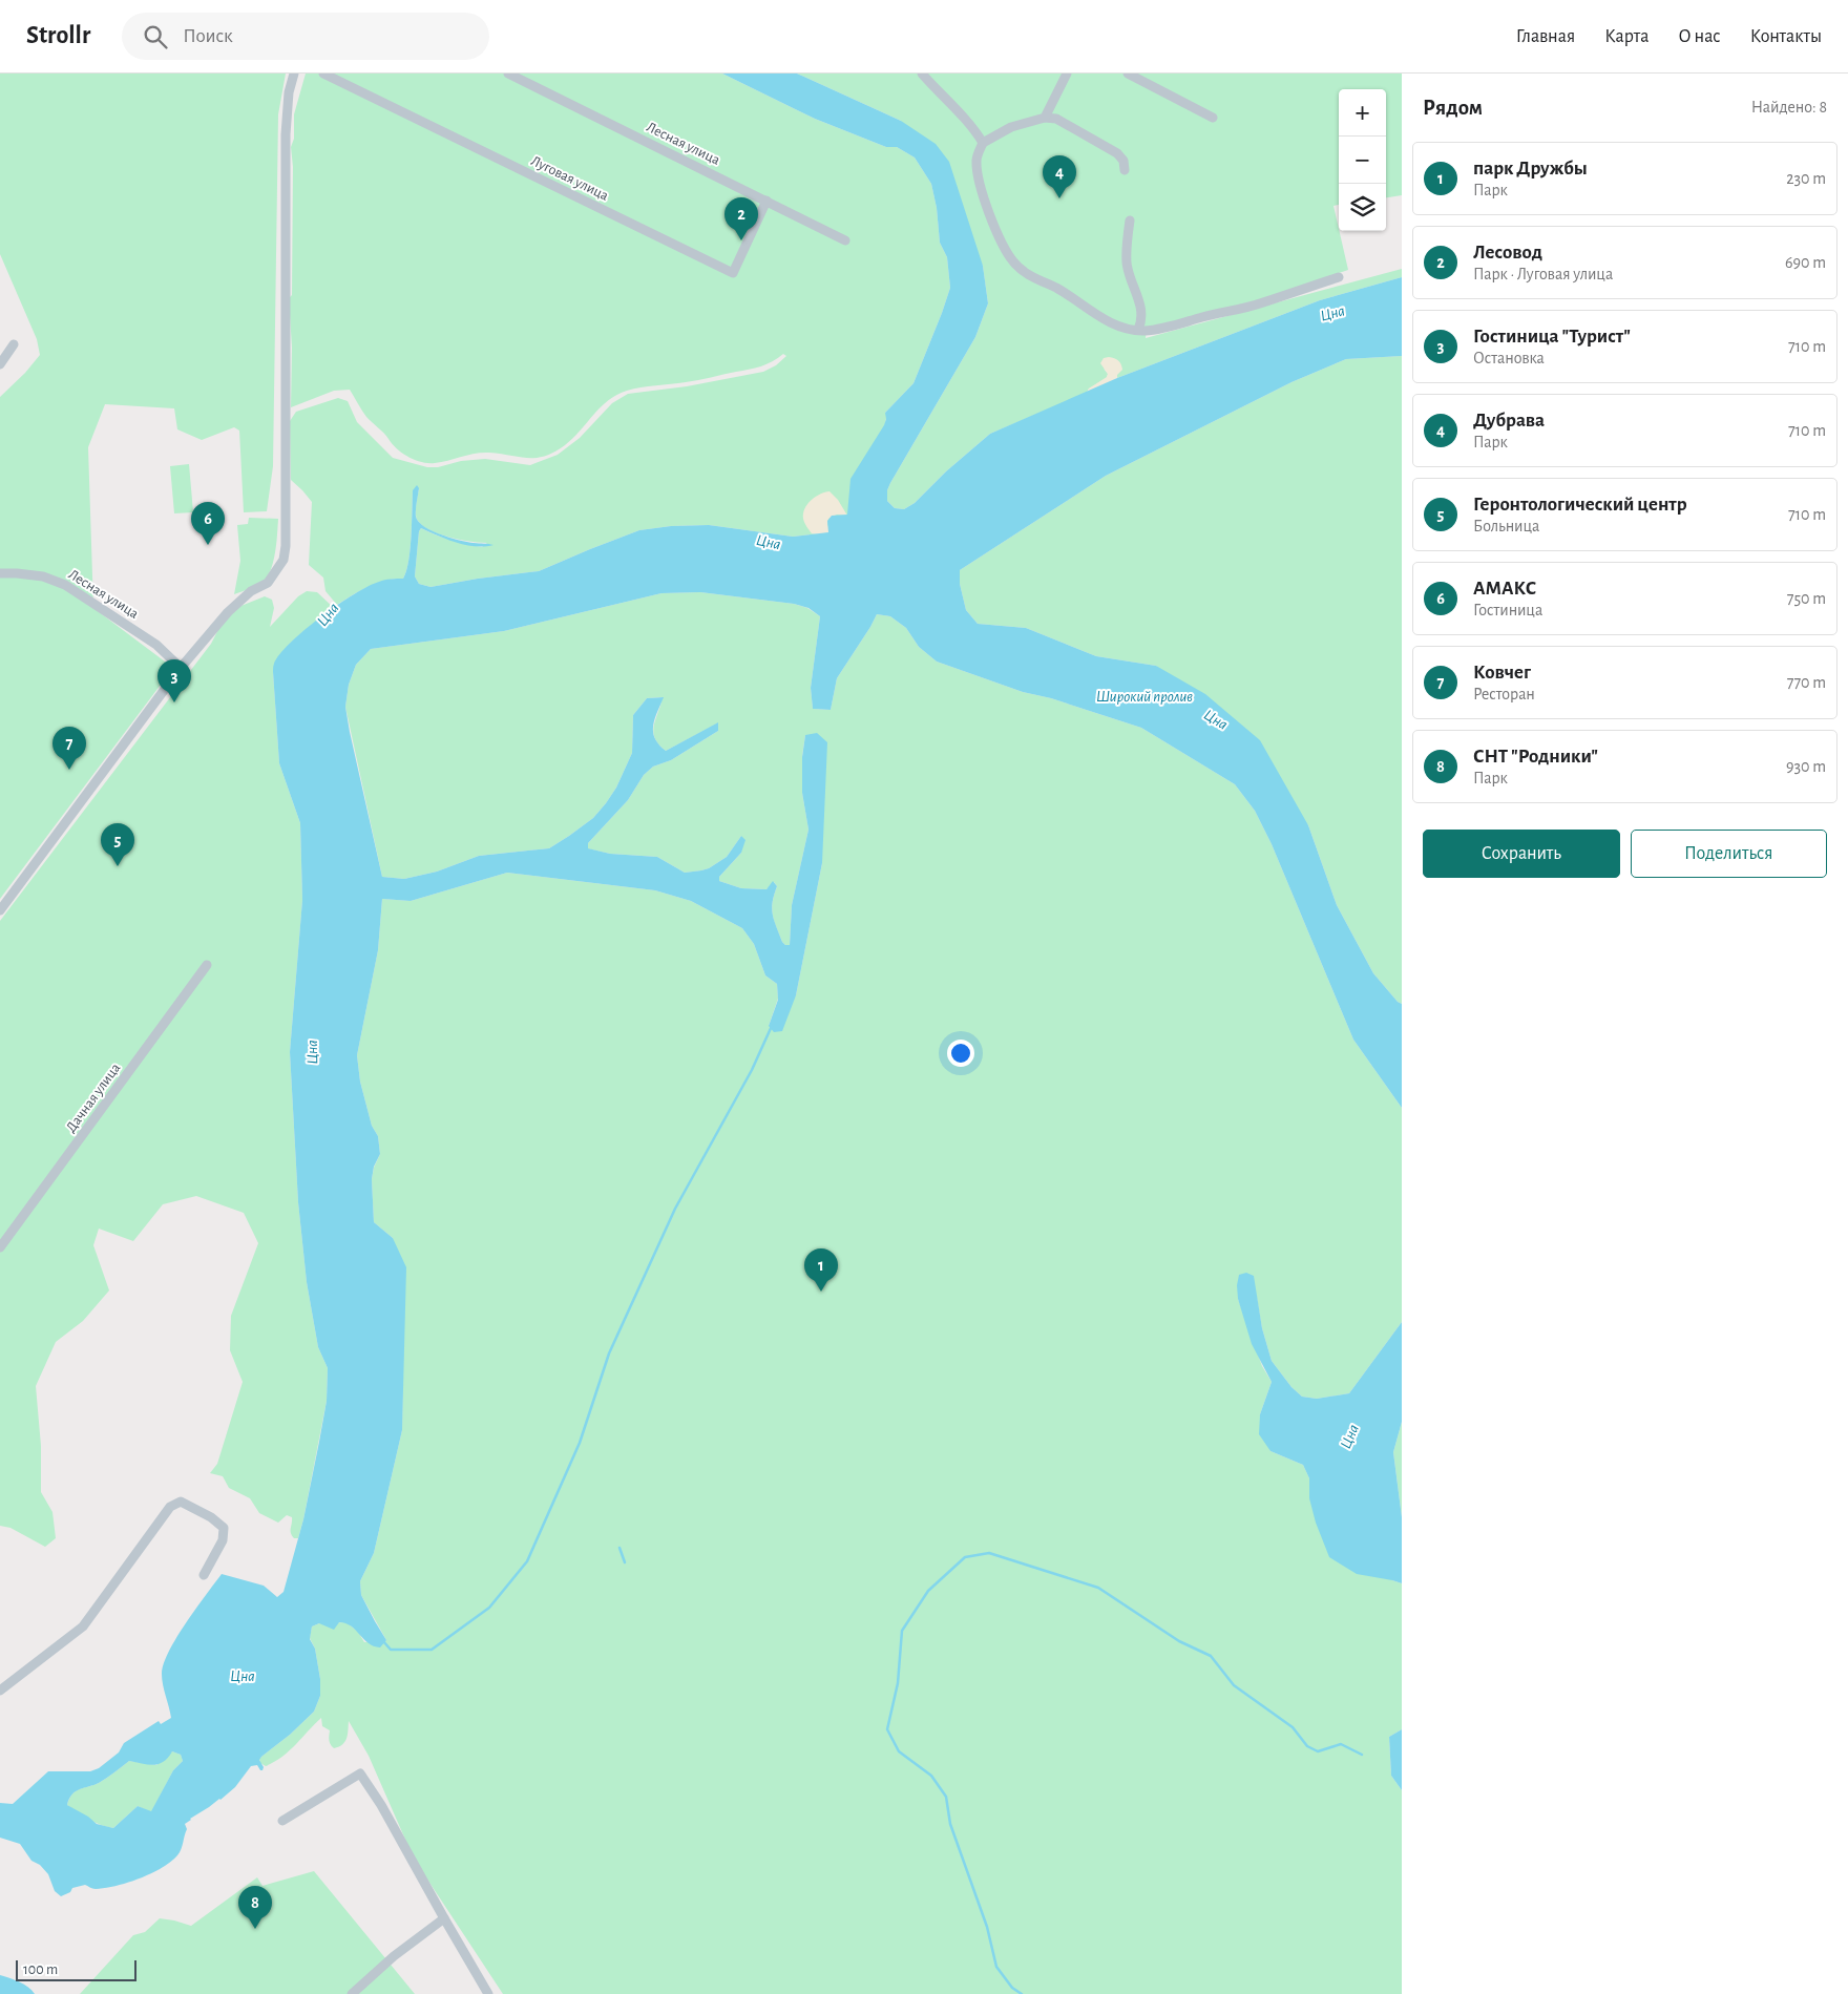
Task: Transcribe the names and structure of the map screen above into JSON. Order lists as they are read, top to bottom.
{
  "streets": {
    "street": ["Лесная улица", "Луговая улица", "Дачная улица"]
  },
  "crossings": [
    ["Лесная улица", "Луговая улица"]
  ],
  "water": ["Цна", "Широкий пролив"],
  "scale_bar": "100 m",
  "page": {
    "header": "Strollr",
    "search": "Поиск",
    "nav": [
      "Главная",
      "Карта",
      "О нас",
      "Контакты"
    ],
    "heading": ["Рядом", "Найдено: 8"],
    "map_buttons": ["+", "−"],
    "list": [
      {
        "mark": "1",
        "name": "парк Дружбы",
        "note": "Парк",
        "value": "230 m"
      },
      {
        "mark": "2",
        "name": "Лесовод",
        "note": "Парк · Луговая улица",
        "value": "690 m"
      },
      {
        "mark": "3",
        "name": "Гостиница \"Турист\"",
        "note": "Остановка",
        "value": "710 m"
      },
      {
        "mark": "4",
        "name": "Дубрава",
        "note": "Парк",
        "value": "710 m"
      },
      {
        "mark": "5",
        "name": "Геронтологический центр",
        "note": "Больница",
        "value": "710 m"
      },
      {
        "mark": "6",
        "name": "АМАКС",
        "note": "Гостиница",
        "value": "750 m"
      },
      {
        "mark": "7",
        "name": "Ковчег",
        "note": "Ресторан",
        "value": "770 m"
      },
      {
        "mark": "8",
        "name": "СНТ \"Родники\"",
        "note": "Парк",
        "value": "930 m"
      }
    ],
    "pins": [
      "4",
      "2",
      "6",
      "3",
      "7",
      "5",
      "1",
      "8"
    ],
    "buttons": ["Сохранить", "Поделиться"],
    "scale": "100 m"
  }
}
